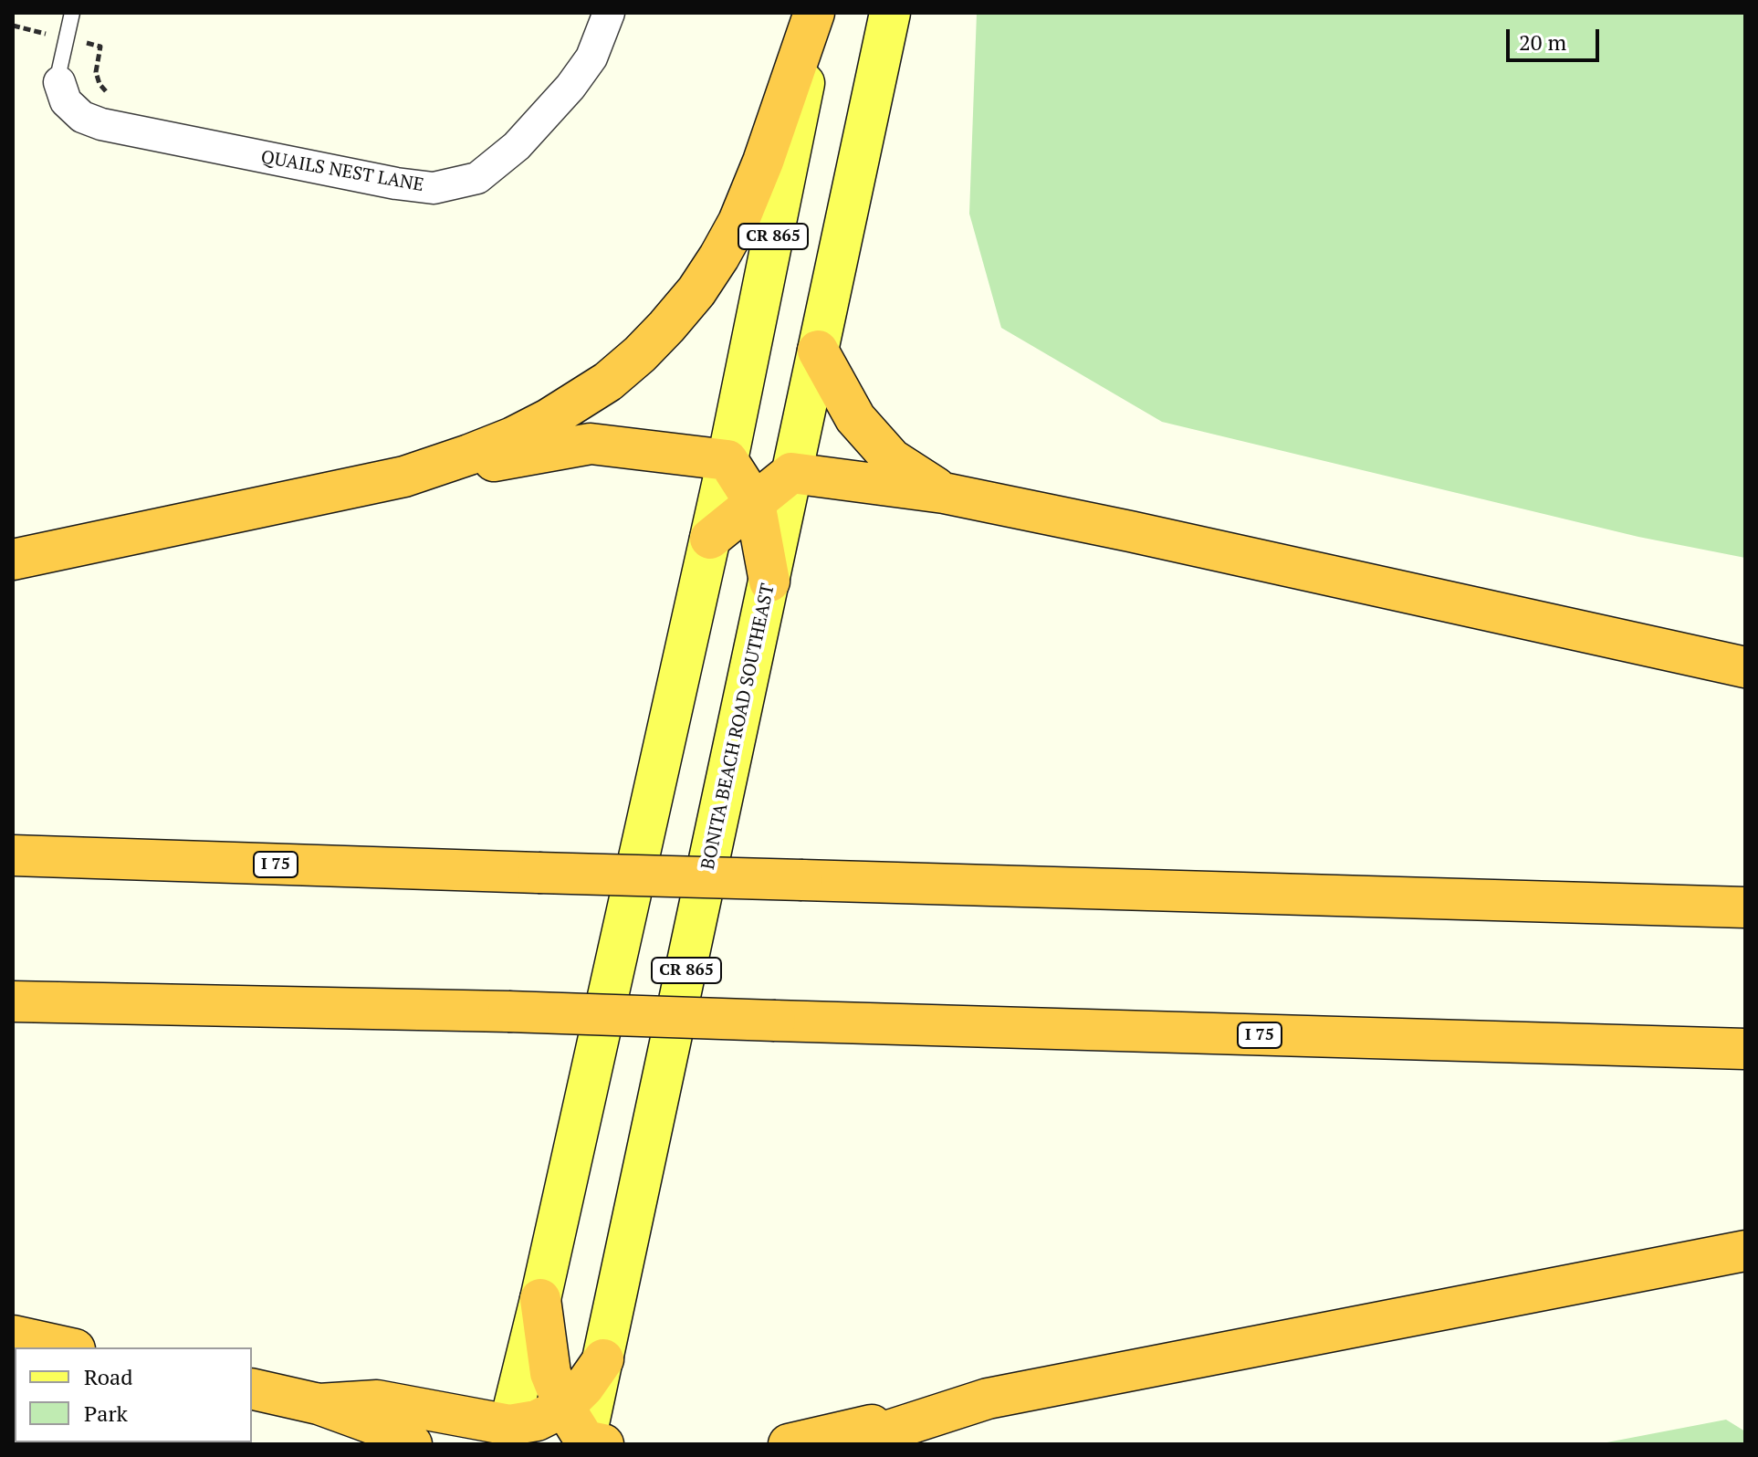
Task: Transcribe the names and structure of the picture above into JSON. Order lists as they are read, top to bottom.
{
  "streets": {
    "highway": ["I 75"],
    "main road": ["CR 865", "BONITA BEACH ROAD SOUTHEAST"],
    "street": ["QUAILS NEST LANE"]
  },
  "legend": ["Road", "Park"],
  "scale_bar": "20 m"
}
